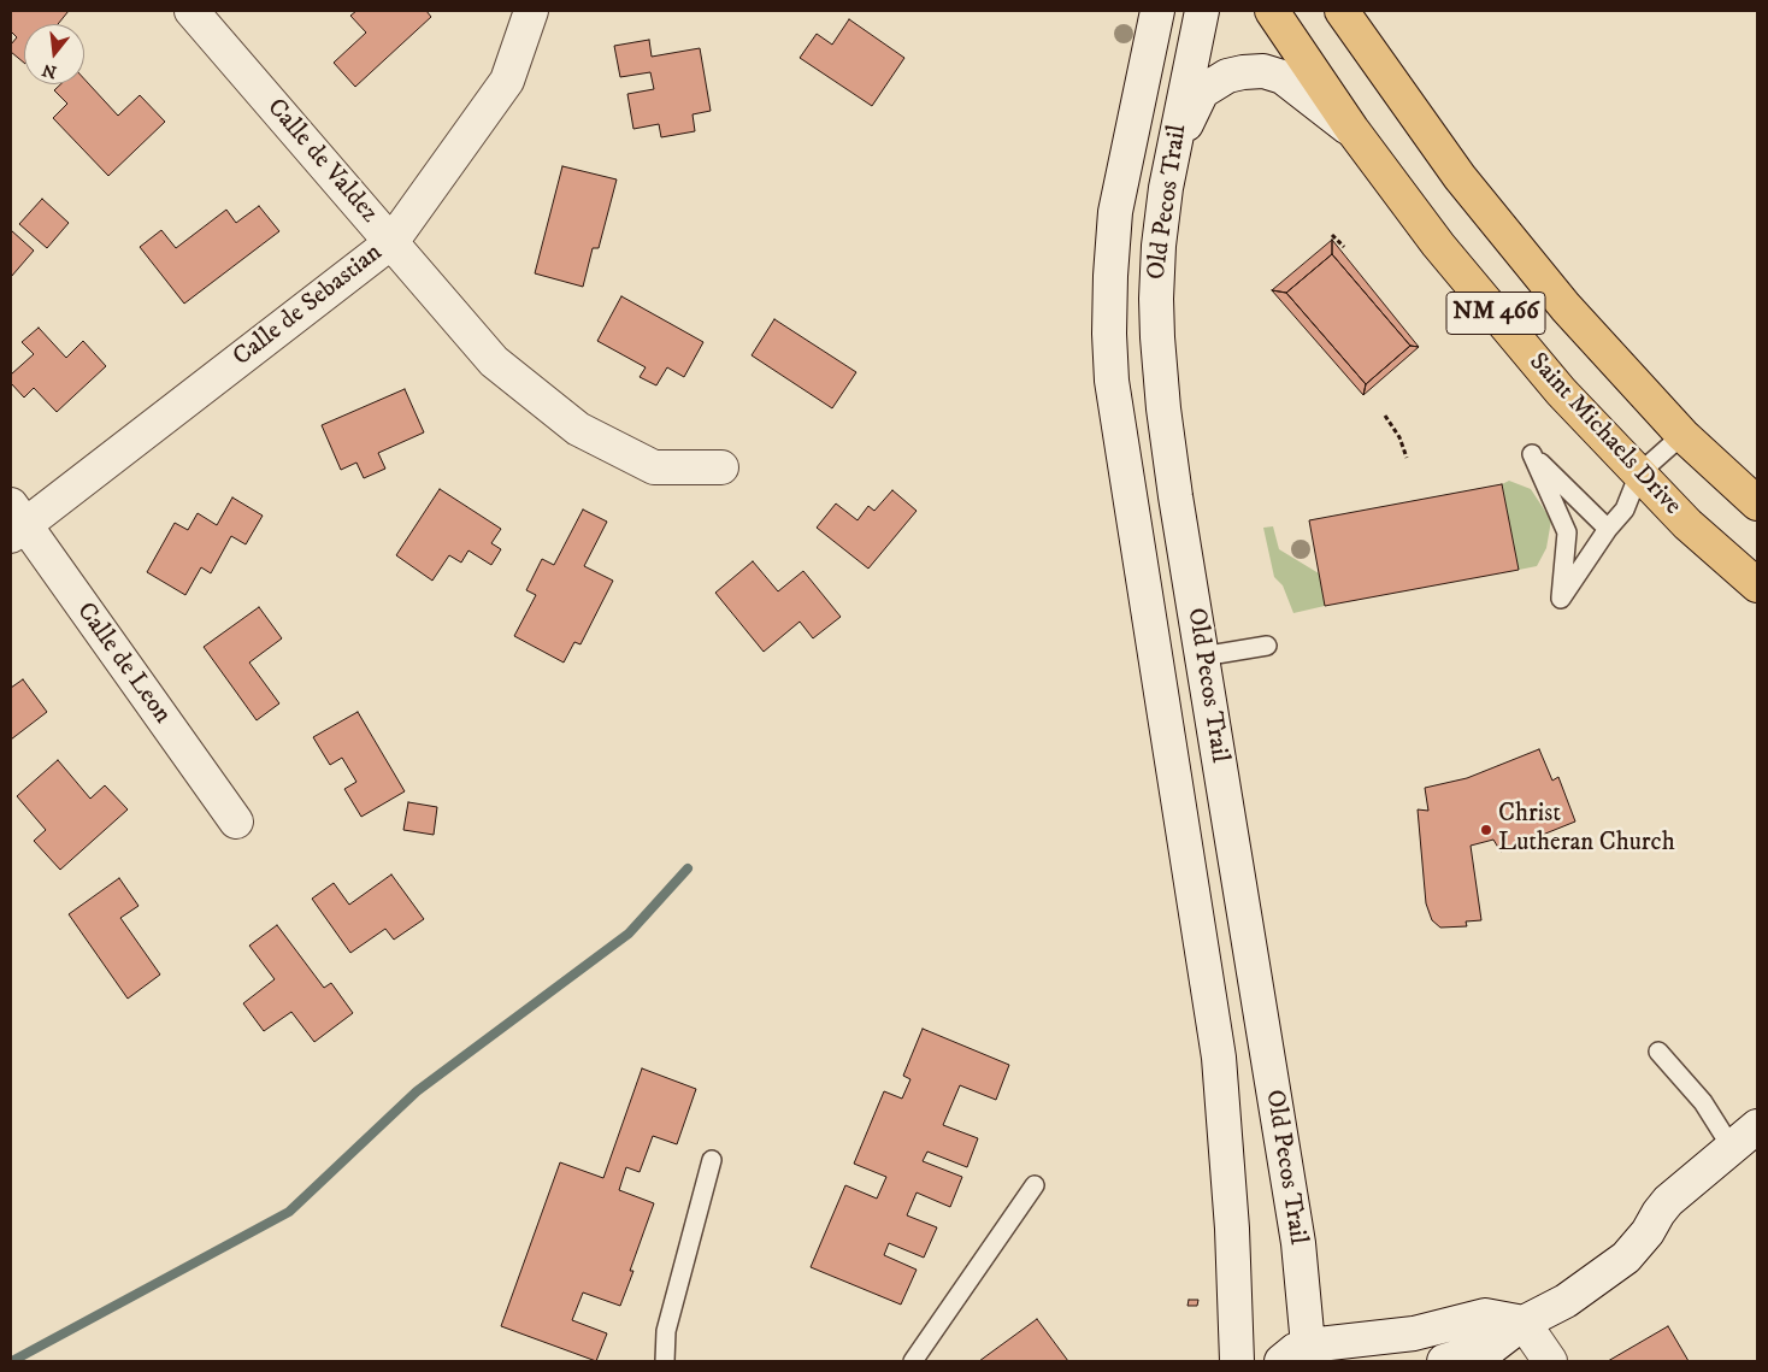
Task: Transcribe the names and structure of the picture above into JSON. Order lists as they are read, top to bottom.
{
  "streets": {
    "main road": [
      "Calle de Valdez",
      "Old Pecos Trail",
      "Calle de Sebastian",
      "NM 466",
      "Saint Michaels Drive",
      "Calle de Leon"
    ]
  },
  "crossings": [
    ["Calle de Valdez", "Calle de Sebastian"],
    ["Calle de Sebastian", "Calle de Leon"]
  ],
  "places": ["Christ Lutheran Church"],
  "north": "bottom"
}
